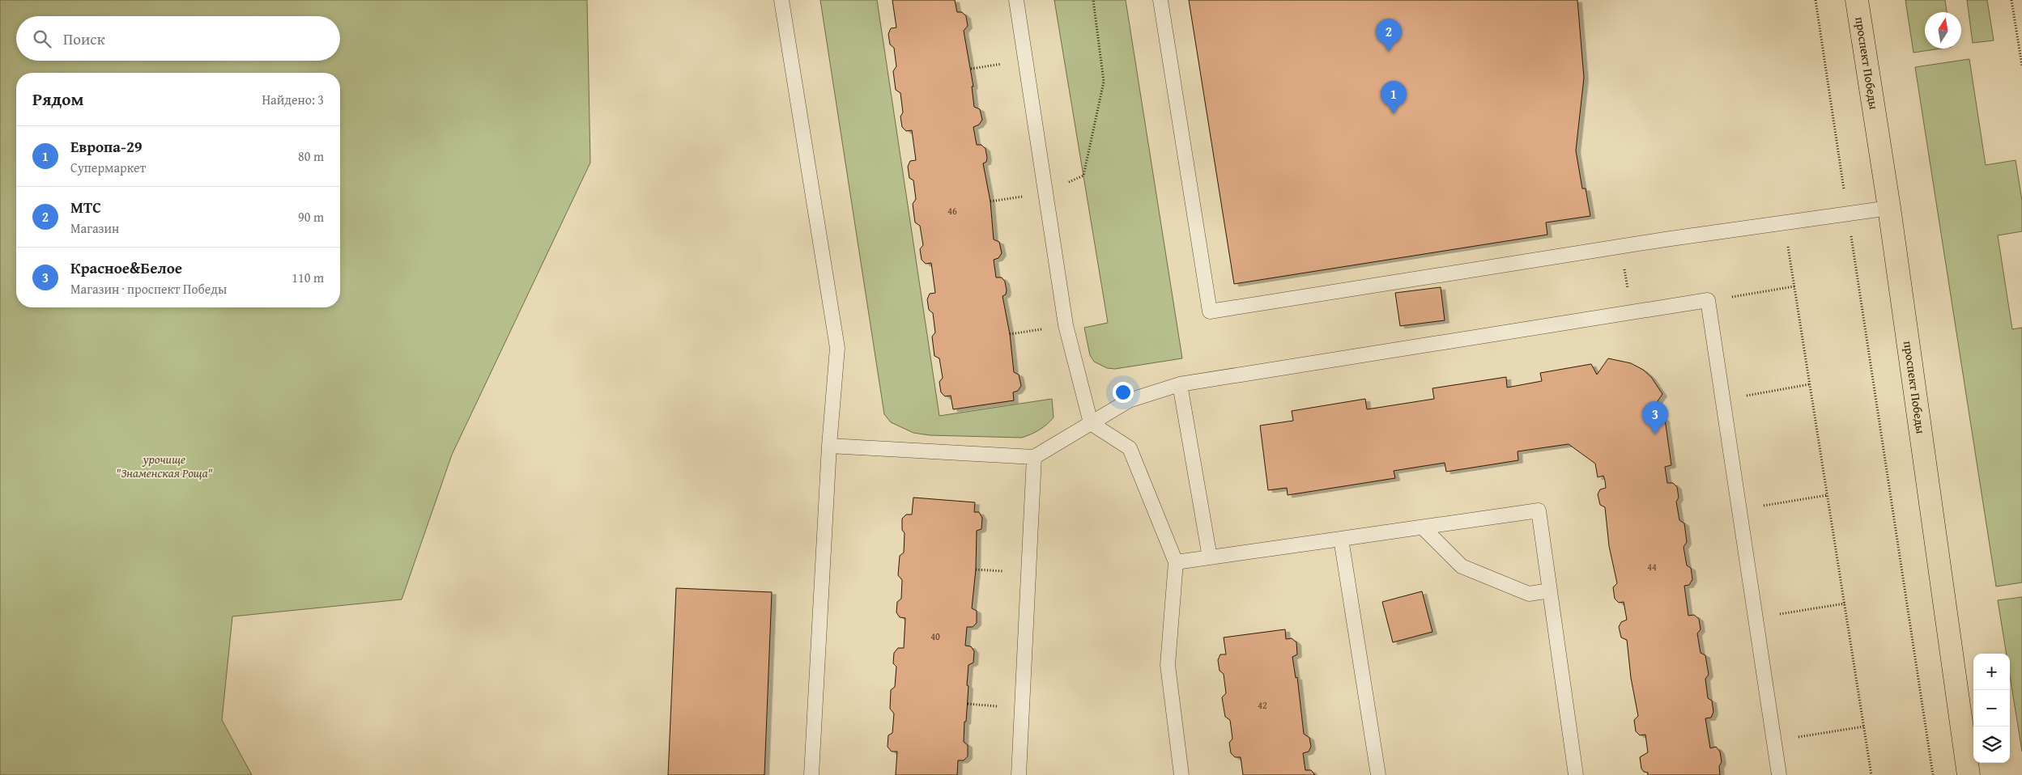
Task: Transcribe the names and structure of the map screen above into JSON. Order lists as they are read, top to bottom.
{
  "streets": {
    "main road": ["проспект Победы"]
  },
  "parks": ["урочище \"Знаменская Роща\""],
  "house_numbers": [
    "46",
    "44",
    "40",
    "42"
  ],
  "north": "top",
  "page": {
    "search": "Поиск",
    "pins": ["2", "1", "3"],
    "heading": ["Рядом", "Найдено: 3"],
    "list": [
      {
        "mark": "1",
        "name": "Европа-29",
        "note": "Супермаркет",
        "value": "80 m"
      },
      {
        "mark": "2",
        "name": "МТС",
        "note": "Магазин",
        "value": "90 m"
      },
      {
        "mark": "3",
        "name": "Красное&Белое",
        "note": "Магазин · проспект Победы",
        "value": "110 m"
      }
    ],
    "map_buttons": ["+", "−"]
  }
}
